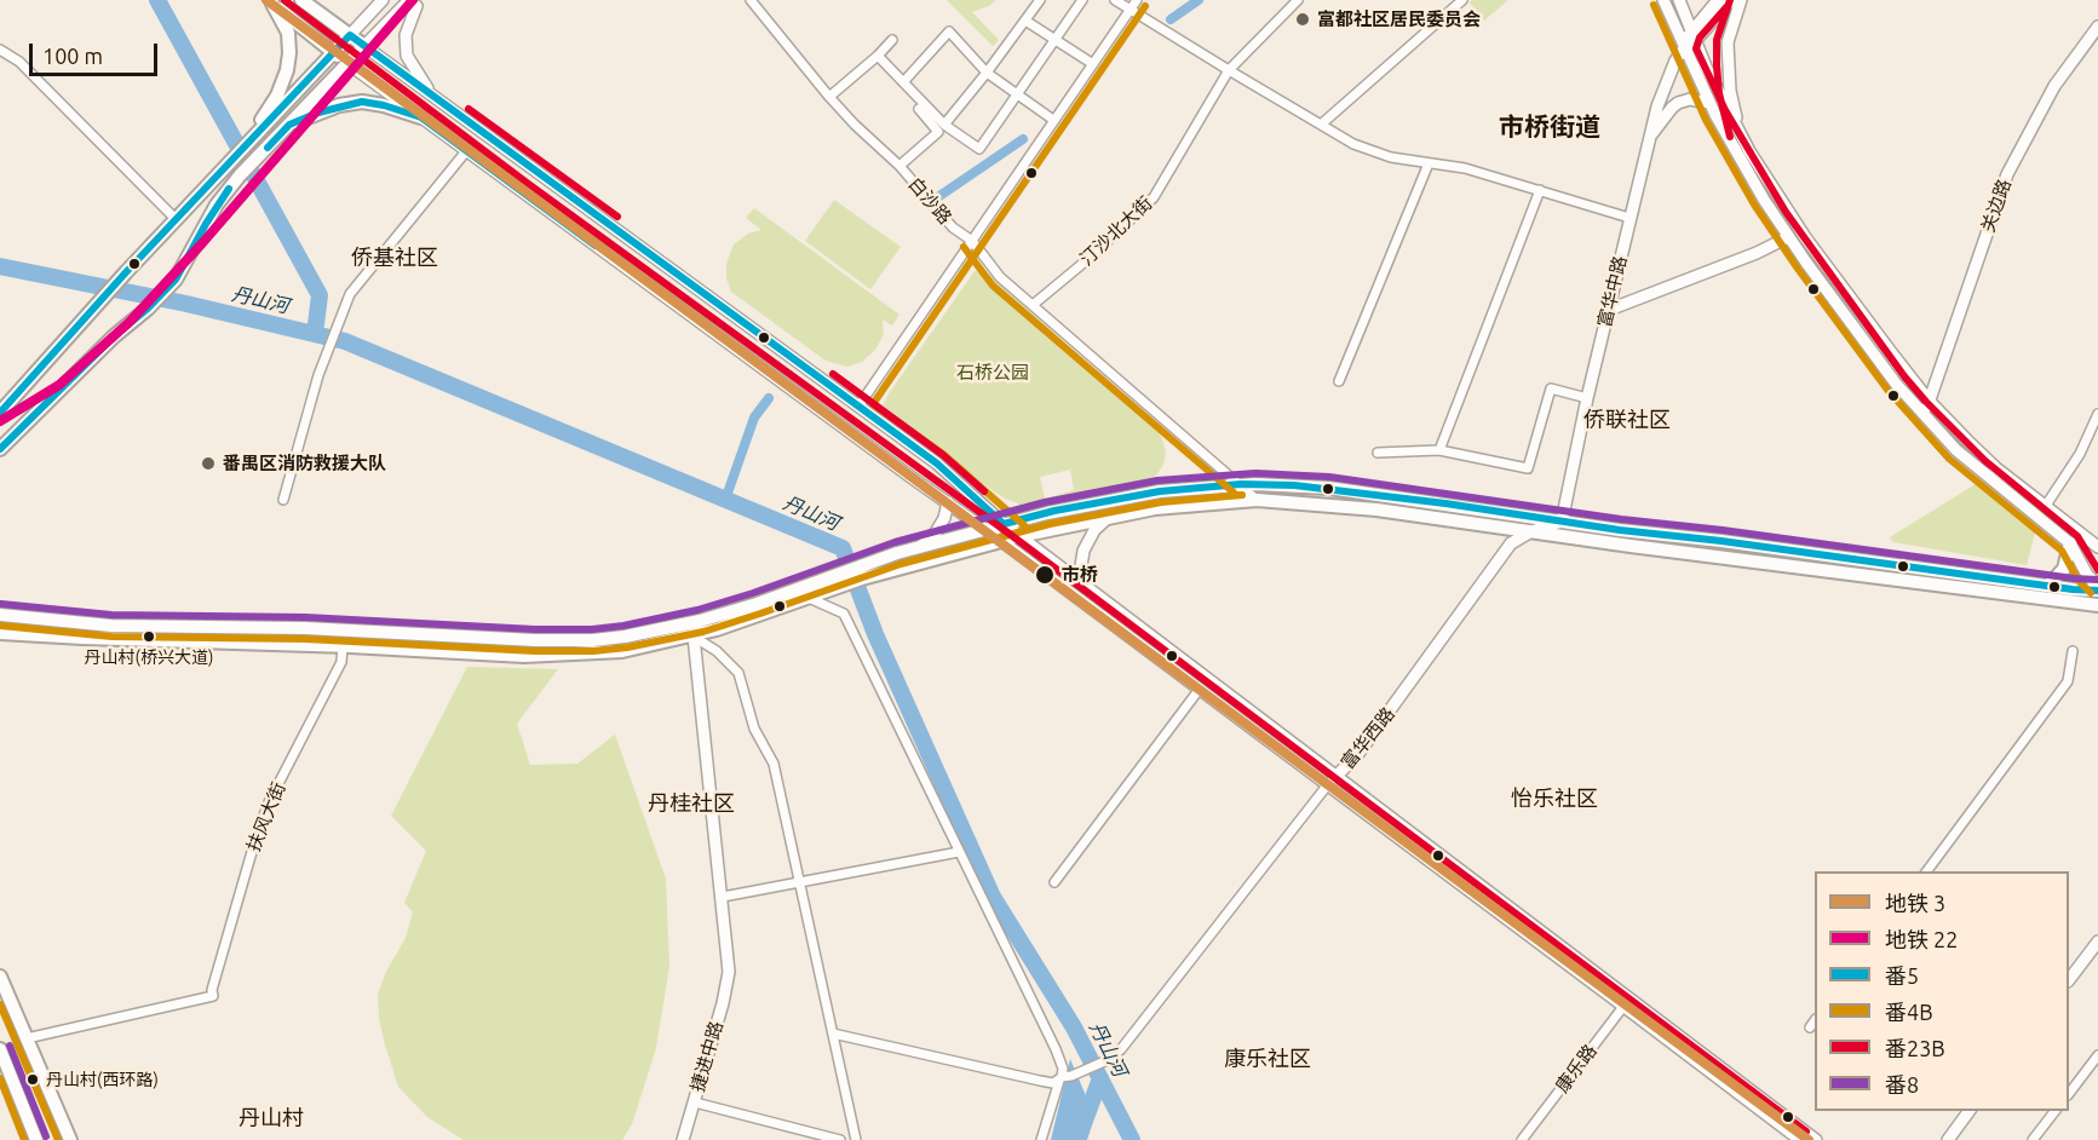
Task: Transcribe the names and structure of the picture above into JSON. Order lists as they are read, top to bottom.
{
  "streets": {
    "main road": [
      "关边路",
      "富华中路",
      "富华西路",
      "捷进中路"
    ],
    "street": [
      "白沙路",
      "汀沙北大街",
      "扶风大街",
      "康乐路"
    ]
  },
  "crossings": [
    ["白沙路", "汀沙北大街"]
  ],
  "districts": [
    "市桥街道",
    "侨基社区",
    "侨联社区",
    "怡乐社区",
    "丹桂社区",
    "康乐社区",
    "丹山村"
  ],
  "water": ["丹山河"],
  "parks": ["石桥公园"],
  "places": [
    "富都社区居民委员会",
    "番禺区消防救援大队",
    "市桥",
    "丹山村(桥兴大道)",
    "丹山村(西环路)"
  ],
  "lines": [
    "metro line 3",
    "metro line 22",
    "transit line 番23B",
    "transit line 番4B",
    "transit line 番5",
    "transit line 番8"
  ],
  "legend": [
    "地铁 3",
    "地铁 22",
    "番5",
    "番4B",
    "番23B",
    "番8"
  ],
  "scale_bar": "100 m"
}
